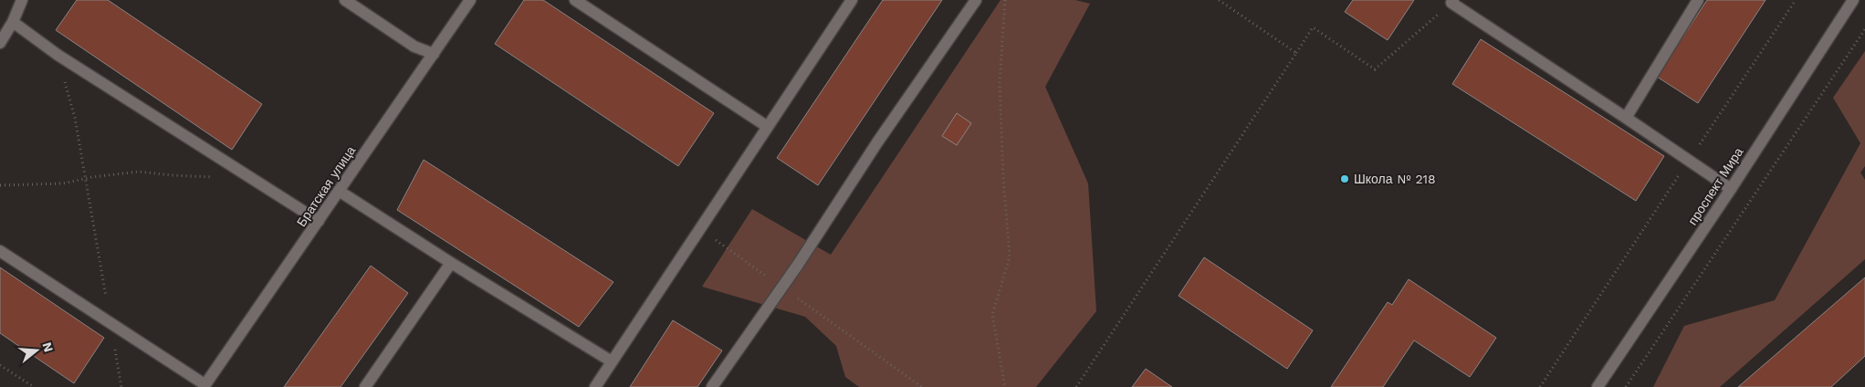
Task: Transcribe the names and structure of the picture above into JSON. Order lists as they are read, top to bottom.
{
  "streets": {
    "street": ["Братская улица", "проспект Мира"]
  },
  "places": ["Школа № 218"],
  "north": "right"
}
